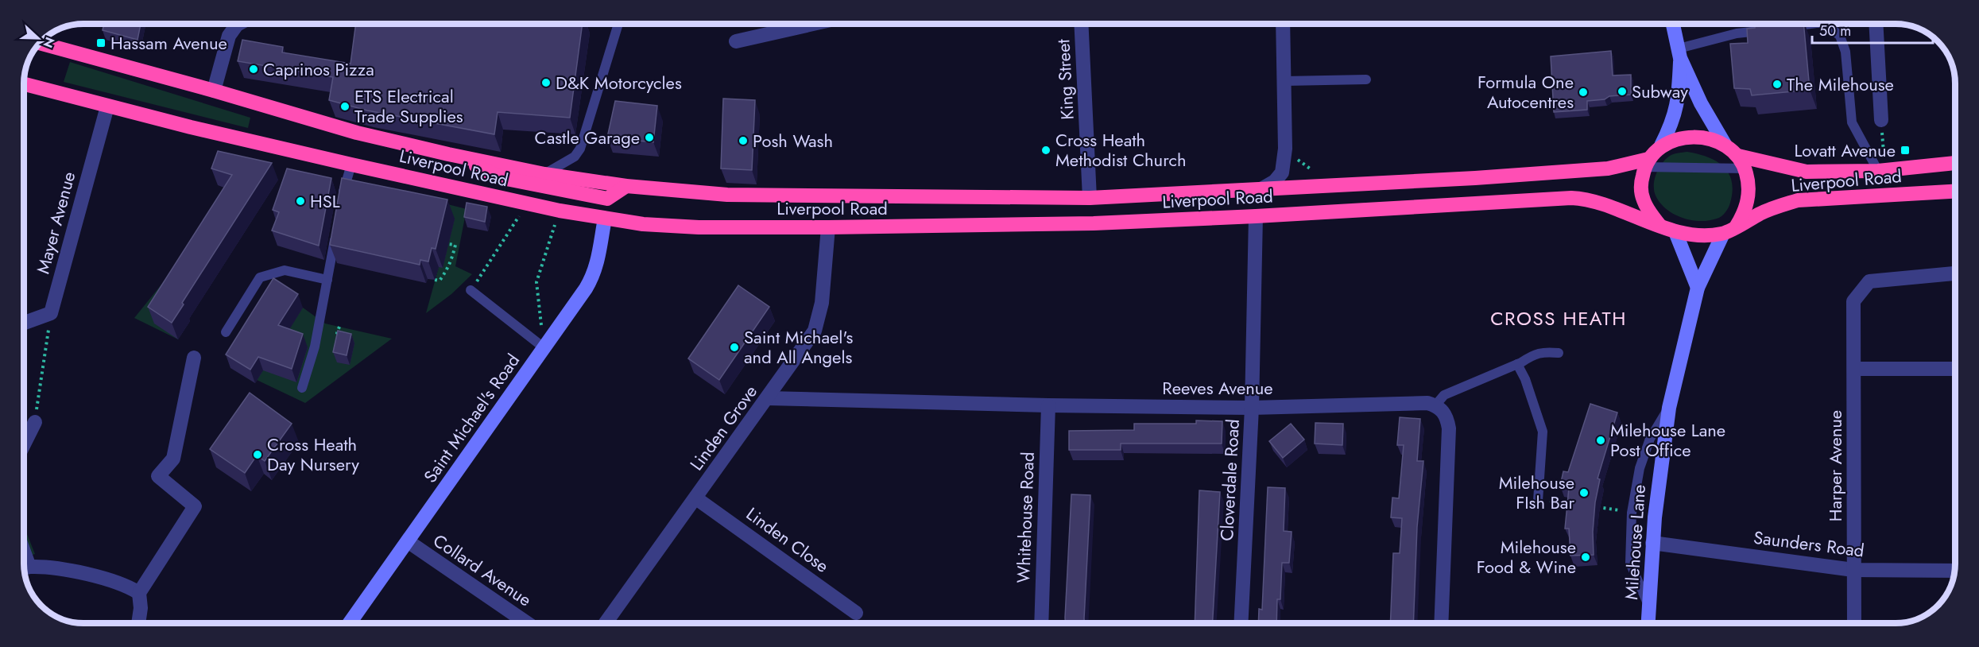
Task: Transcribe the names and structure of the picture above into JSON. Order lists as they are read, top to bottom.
{
  "streets": {
    "highway": ["Liverpool Road"],
    "main road": ["Saint Michael's Road", "Milehouse Lane"],
    "street": [
      "King Street",
      "Mayer Avenue",
      "Reeves Avenue",
      "Linden Grove",
      "Harper Avenue",
      "Cloverdale Road",
      "Whitehouse Road",
      "Linden Close",
      "Saunders Road",
      "Collard Avenue"
    ]
  },
  "crossings": [
    ["King Street", "Liverpool Road"],
    ["Liverpool Road", "Mayer Avenue"],
    ["Liverpool Road", "Saint Michael's Road"],
    ["Liverpool Road", "Linden Grove"],
    ["Liverpool Road", "Cloverdale Road"],
    ["Liverpool Road", "Milehouse Lane"],
    ["Reeves Avenue", "Linden Grove"],
    ["Reeves Avenue", "Cloverdale Road"],
    ["Reeves Avenue", "Whitehouse Road"],
    ["Saint Michael's Road", "Collard Avenue"],
    ["Linden Grove", "Linden Close"],
    ["Harper Avenue", "Saunders Road"],
    ["Milehouse Lane", "Saunders Road"]
  ],
  "districts": ["CROSS HEATH"],
  "places": {
    "transit": ["Hassam Avenue", "Lovatt Avenue"],
    "other": [
      "Caprinos Pizza",
      "D&K Motorcycles",
      "The Milehouse",
      "Subway",
      "Formula One Autocentres",
      "ETS Electrical Trade Supplies",
      "Castle Garage",
      "Posh Wash",
      "Cross Heath Methodist Church",
      "HSL",
      "Saint Michael's and All Angels",
      "Milehouse Lane Post Office",
      "Cross Heath Day Nursery",
      "Milehouse FIsh Bar",
      "Milehouse Food & Wine"
    ]
  },
  "scale_bar": "50 m",
  "north": "right"
}
